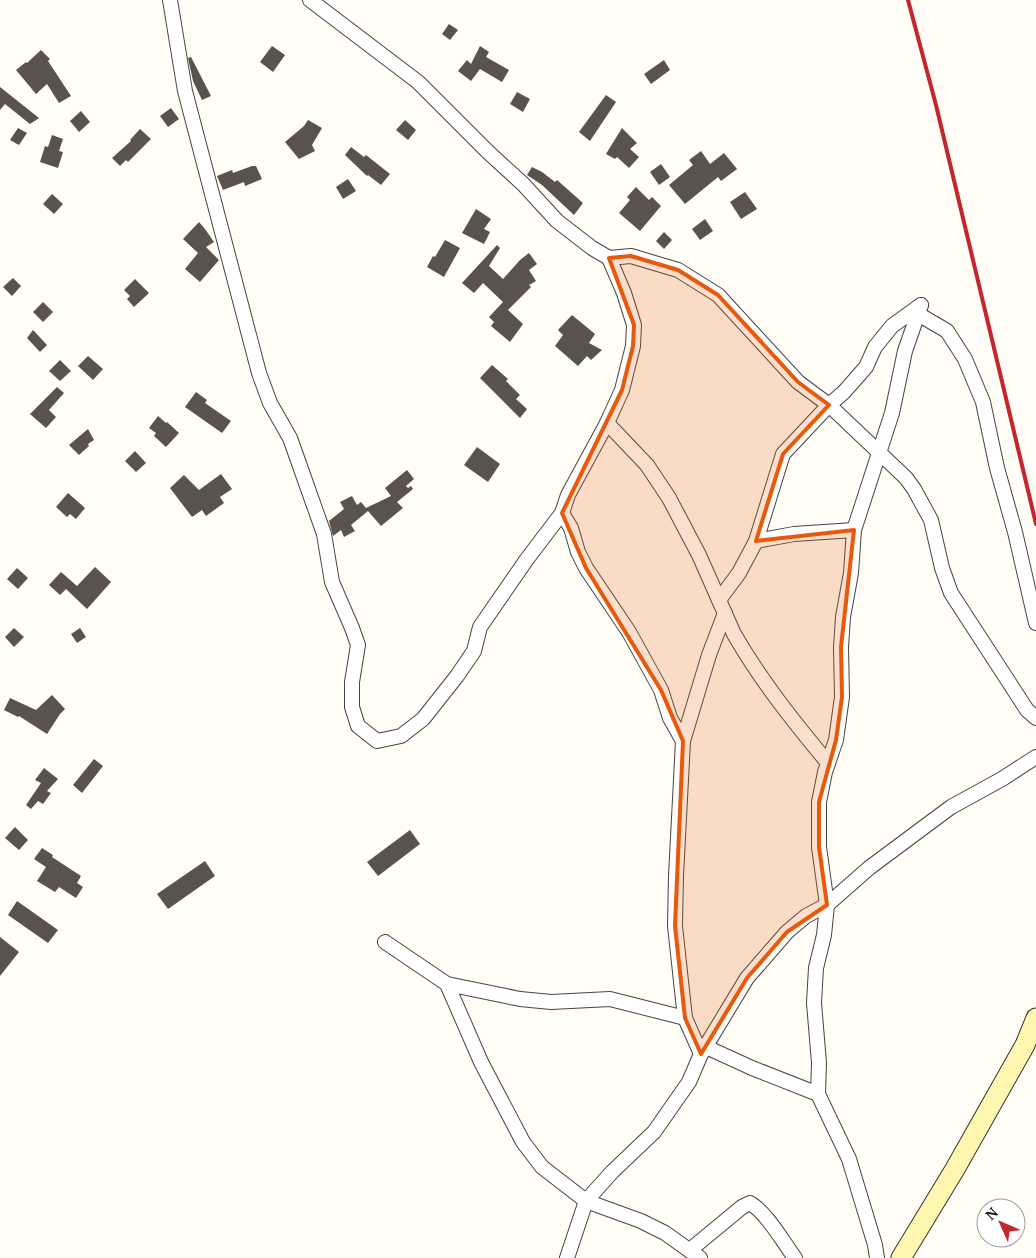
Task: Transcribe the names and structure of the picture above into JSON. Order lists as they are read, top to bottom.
{
  "north": "top left"
}
